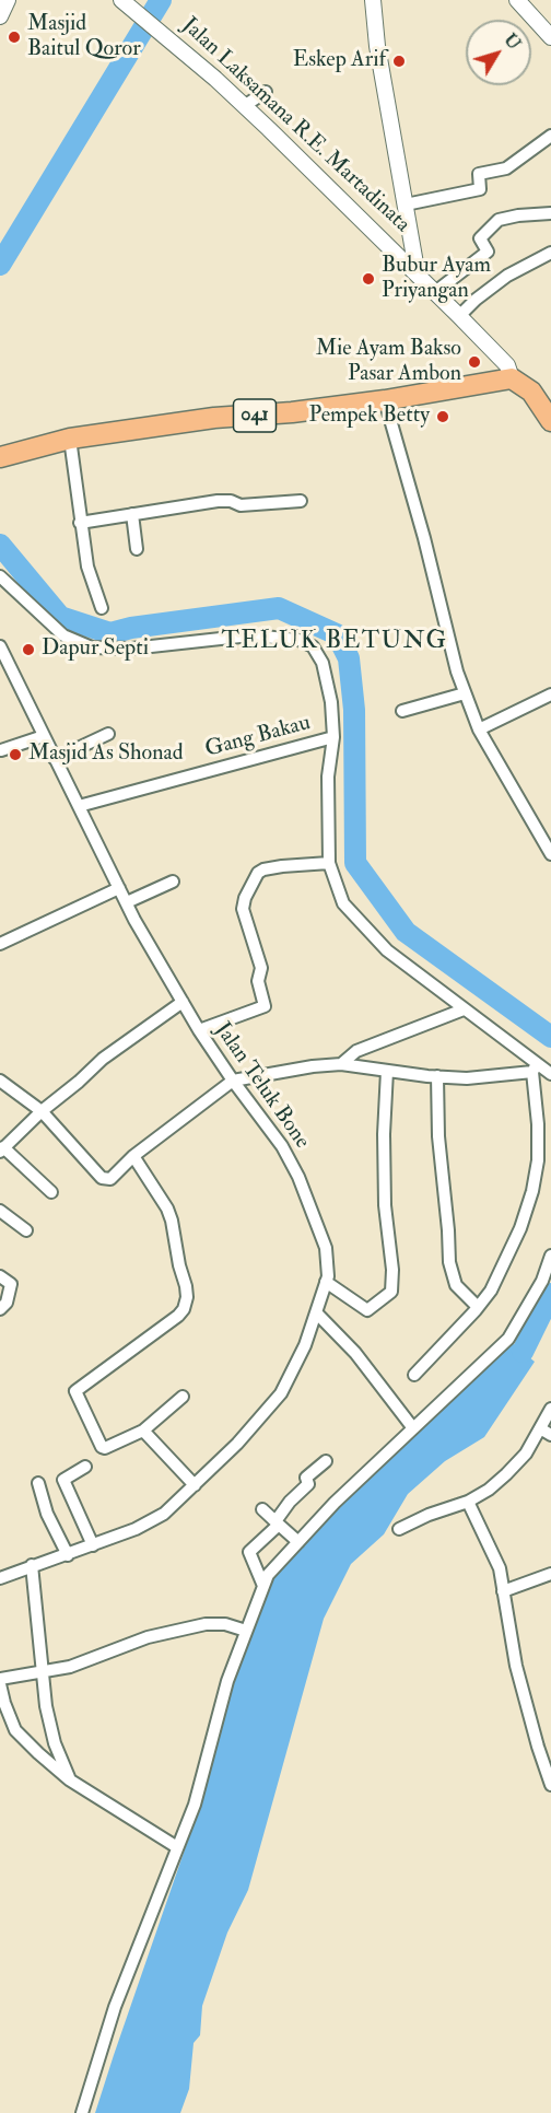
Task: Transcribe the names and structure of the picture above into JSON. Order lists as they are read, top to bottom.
{
  "streets": {
    "main road": ["Jalan Laksamana R.E. Martadinata", "041"],
    "street": ["Gang Bakau", "Jalan Teluk Bone"]
  },
  "crossings": [
    ["Jalan Laksamana R.E. Martadinata", "041"],
    ["Gang Bakau", "Jalan Teluk Bone"]
  ],
  "districts": ["TELUK BETUNG"],
  "places": [
    "Masjid Baitul Qoror",
    "Eskep Arif",
    "Bubur Ayam Priyangan",
    "Mie Ayam Bakso Pasar Ambon",
    "Pempek Betty",
    "Dapur Septi",
    "Masjid As Shonad"
  ],
  "north": "top right"
}
